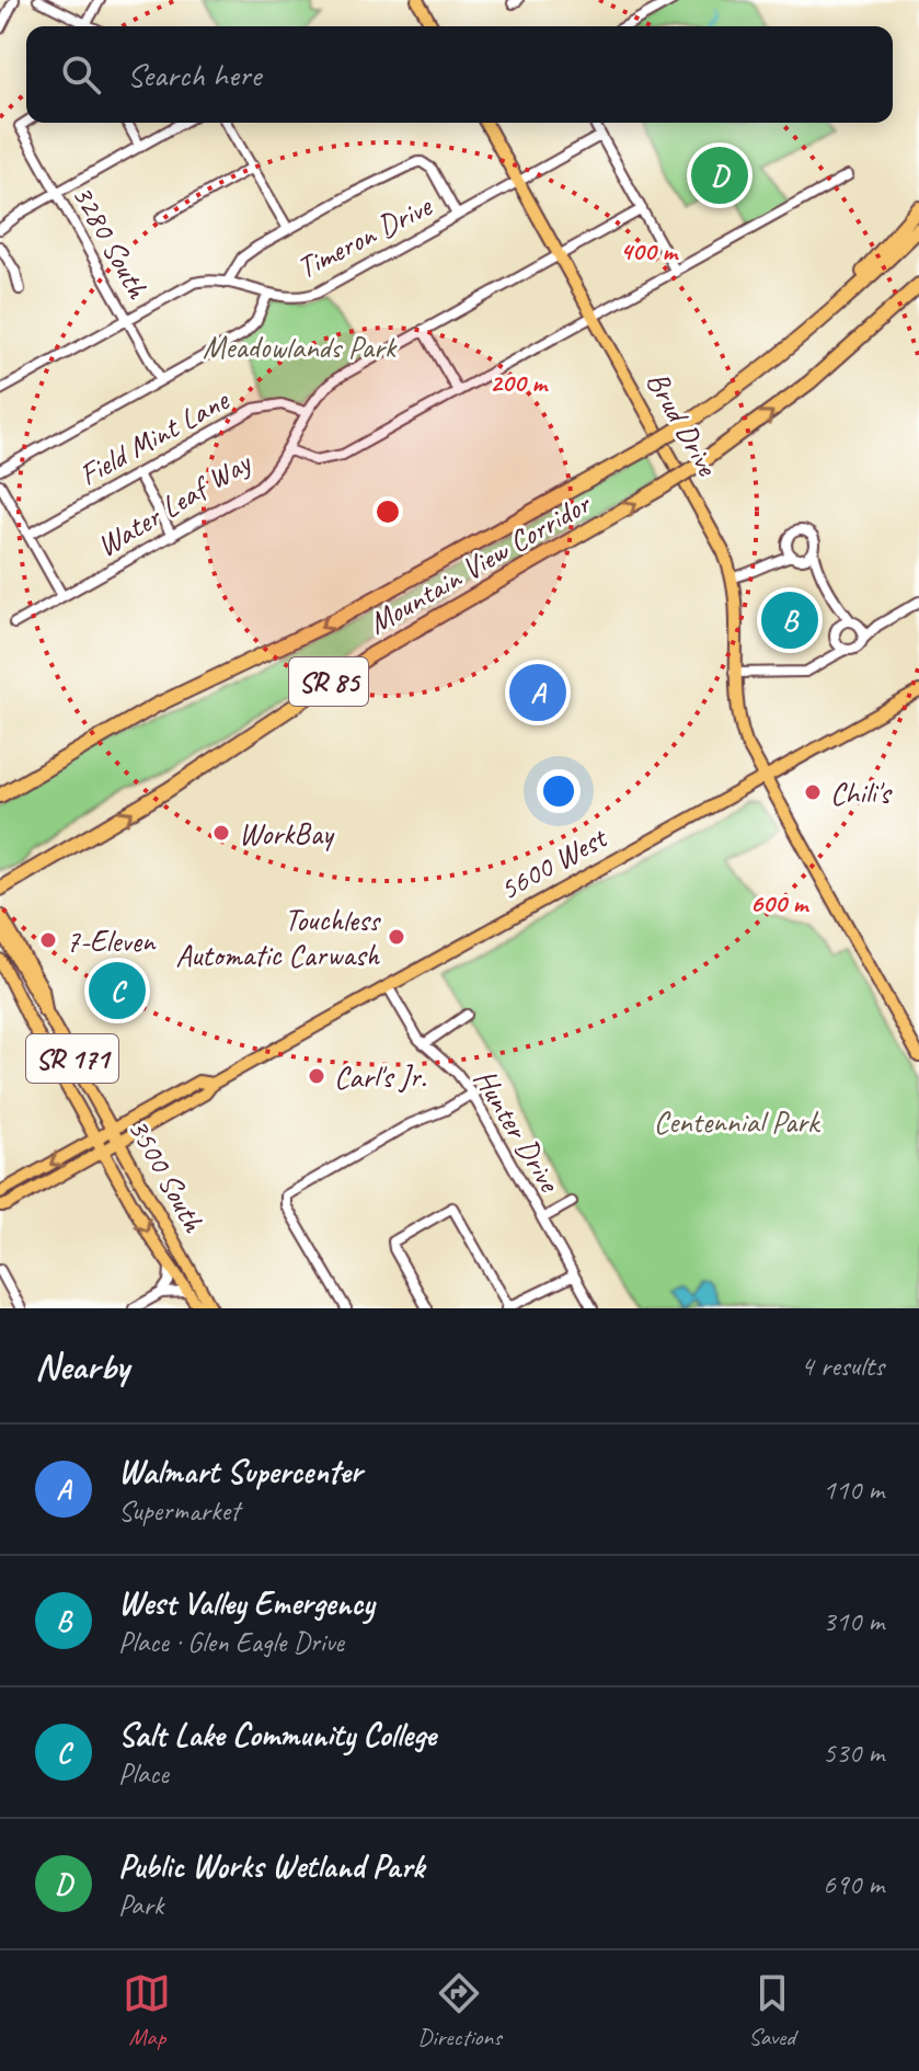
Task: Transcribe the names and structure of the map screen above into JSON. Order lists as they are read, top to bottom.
{
  "streets": {
    "highway": ["Mountain View Corridor", "SR 85"],
    "main road": [
      "Brud Drive",
      "5600 West",
      "SR 171",
      "3500 South"
    ],
    "street": [
      "Timeron Drive",
      "3280 South",
      "Field Mint Lane",
      "Water Leaf Way",
      "Hunter Drive"
    ]
  },
  "crossings": [
    ["Timeron Drive", "3280 South"],
    ["Timeron Drive", "Brud Drive"],
    ["Brud Drive", "Water Leaf Way"],
    ["Brud Drive", "5600 West"],
    ["Field Mint Lane", "Water Leaf Way"],
    ["5600 West", "Hunter Drive"],
    ["5600 West", "3500 South"]
  ],
  "parks": ["Meadowlands Park", "Centennial Park"],
  "places": [
    "Chili's",
    "WorkBay",
    "Touchless Automatic Carwash",
    "7-Eleven",
    "Carl's Jr."
  ],
  "page": {
    "search": "Search here",
    "pins": [
      "D",
      "B",
      "A",
      "C"
    ],
    "heading": ["Nearby", "4 results"],
    "list": [
      {
        "mark": "A",
        "name": "Walmart Supercenter",
        "note": "Supermarket",
        "value": "110 m"
      },
      {
        "mark": "B",
        "name": "West Valley Emergency",
        "note": "Place · Glen Eagle Drive",
        "value": "310 m"
      },
      {
        "mark": "C",
        "name": "Salt Lake Community College",
        "note": "Place",
        "value": "530 m"
      },
      {
        "mark": "D",
        "name": "Public Works Wetland Park",
        "note": "Park",
        "value": "690 m"
      }
    ],
    "nav": ["Map", "Directions", "Saved"]
  },
  "rings": ["400 m", "200 m", "600 m"]
}
